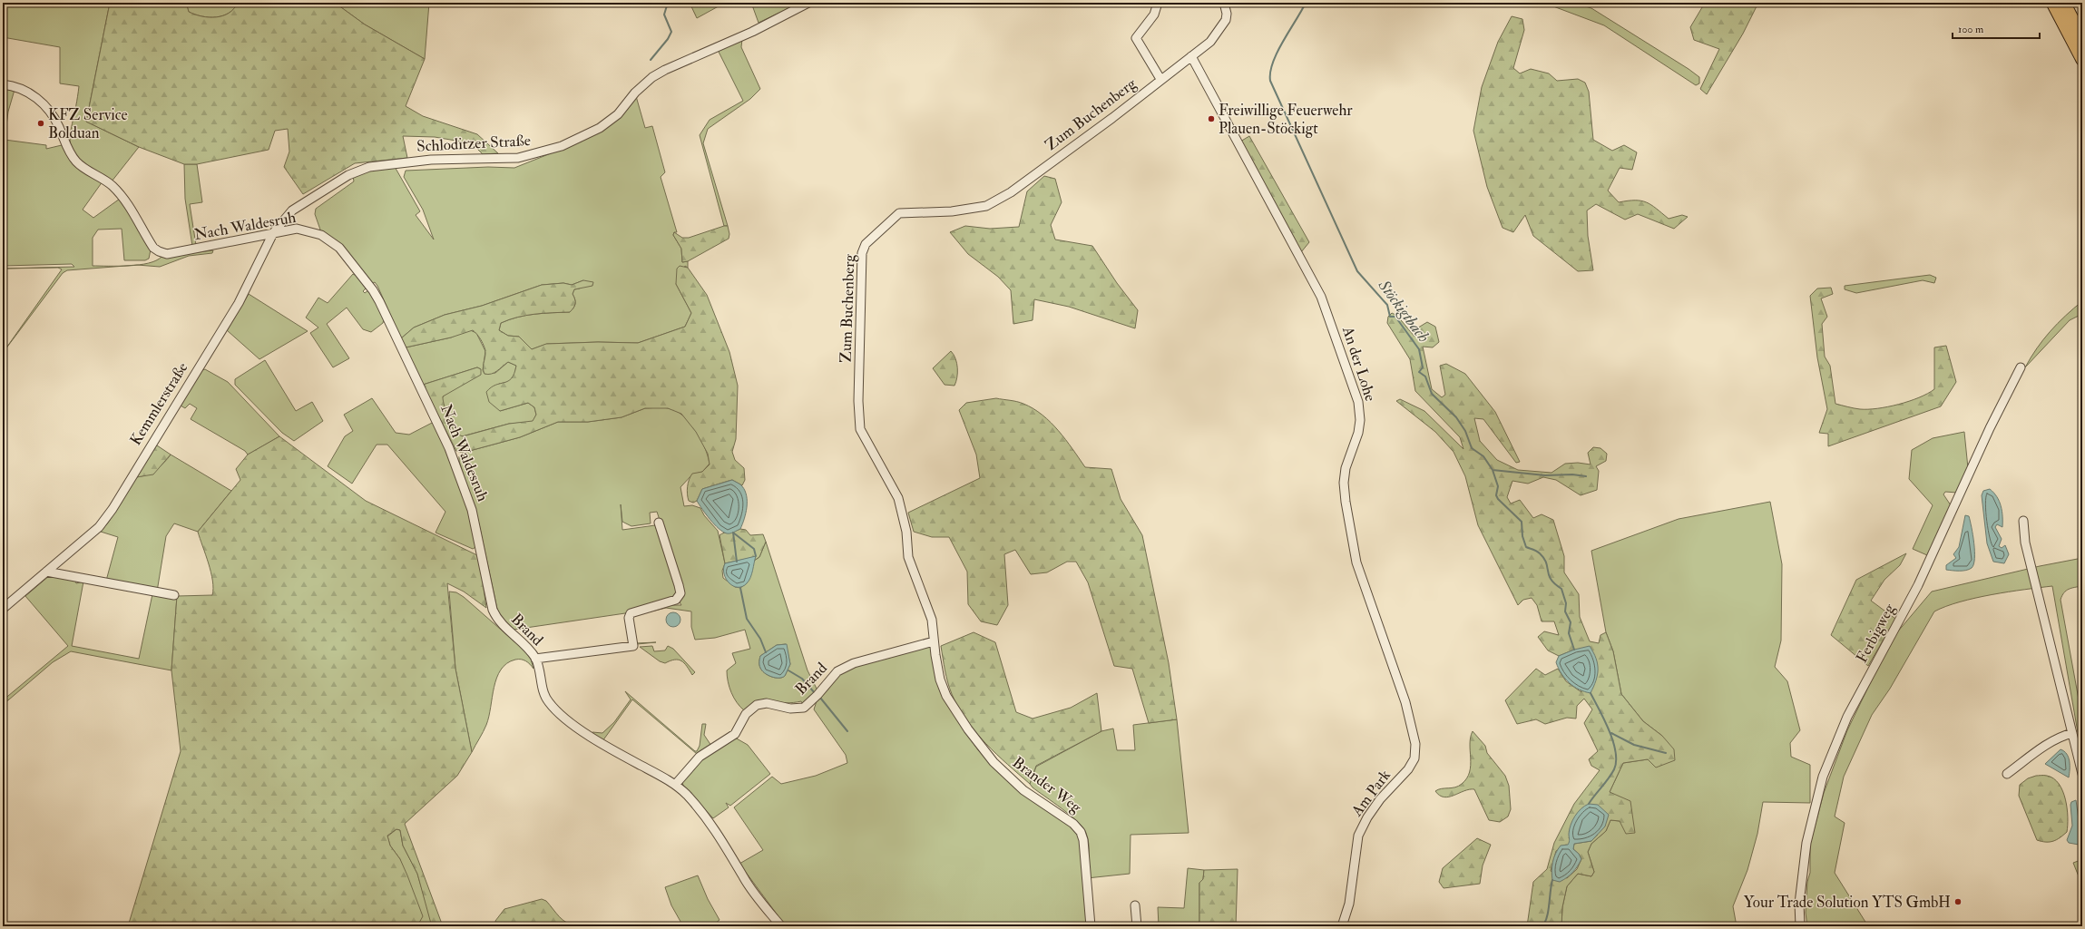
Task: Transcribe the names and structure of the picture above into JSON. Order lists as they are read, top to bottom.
{
  "streets": {
    "street": [
      "Zum Buchenberg",
      "Schloditzer Straße",
      "Nach Waldesruh",
      "An der Lohe",
      "Kemmlerstraße",
      "Brand",
      "Ferbigweg",
      "Brander Weg",
      "Am Park"
    ]
  },
  "crossings": [
    ["Zum Buchenberg", "An der Lohe"],
    ["Zum Buchenberg", "Brand"],
    ["Zum Buchenberg", "Brander Weg"],
    ["Schloditzer Straße", "Nach Waldesruh"],
    ["Schloditzer Straße", "Kemmlerstraße"],
    ["Nach Waldesruh", "Kemmlerstraße"],
    ["Nach Waldesruh", "Brand"],
    ["An der Lohe", "Am Park"],
    ["Brand", "Brander Weg"]
  ],
  "water": ["Stöckigtbach"],
  "places": ["Freiwillige Feuerwehr Plauen-Stöckigt", "KFZ Service Bolduan", "Your Trade Solution YTS GmbH"],
  "scale_bar": "100 m"
}
